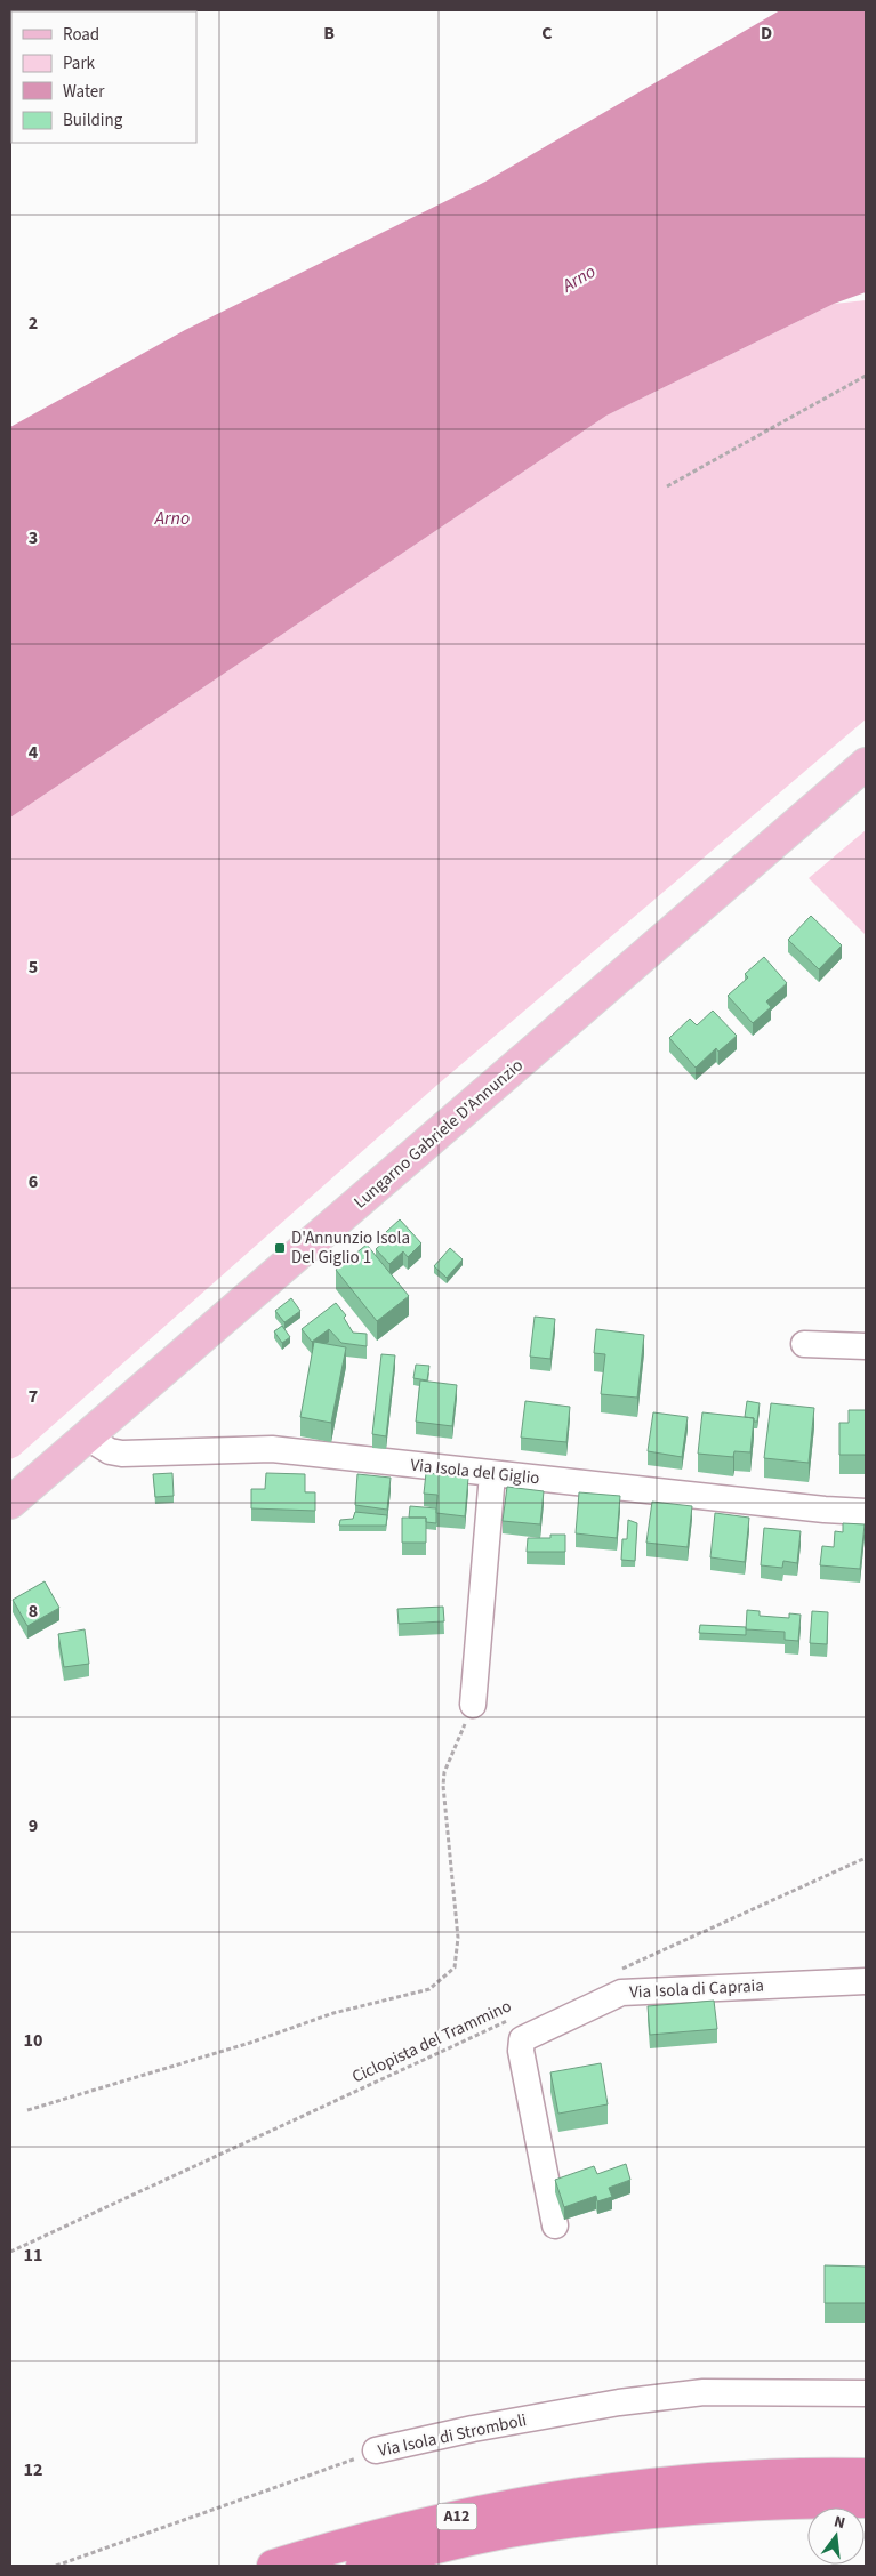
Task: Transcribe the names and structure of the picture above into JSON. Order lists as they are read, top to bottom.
{
  "streets": {
    "highway": ["A12"],
    "main road": ["Lungarno Gabriele D'Annunzio"],
    "street": ["Via Isola del Giglio", "Via Isola di Capraia", "Via Isola di Stromboli"],
    "path": ["Ciclopista del Trammino"]
  },
  "crossings": [
    ["Lungarno Gabriele D'Annunzio", "Via Isola del Giglio"]
  ],
  "water": ["Arno"],
  "places": {
    "transit": ["D'Annunzio Isola Del Giglio 1"]
  },
  "legend": [
    "Road",
    "Park",
    "Water",
    "Building"
  ],
  "north": "top",
  "grid": {
    "columns": ["B", "C", "D"],
    "rows": [
      "2",
      "3",
      "4",
      "5",
      "6",
      "7",
      "8",
      "9",
      "10",
      "11",
      "12"
    ]
  }
}
